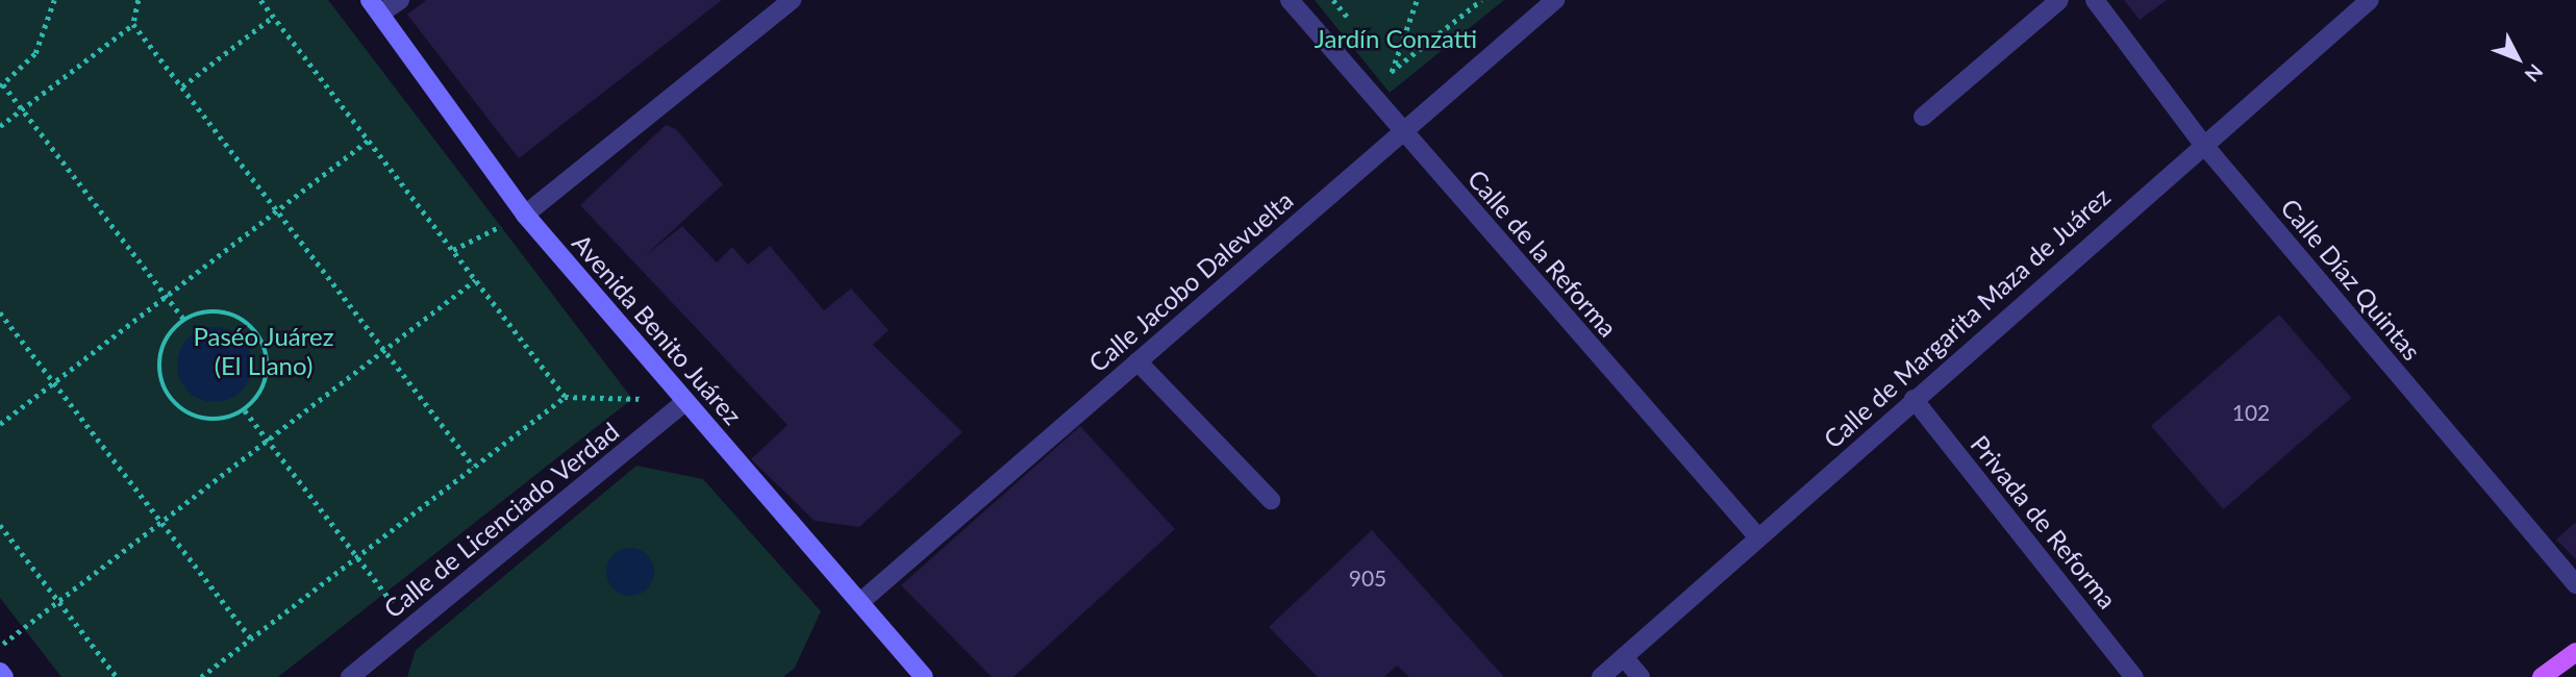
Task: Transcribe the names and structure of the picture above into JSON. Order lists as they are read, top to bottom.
{
  "streets": {
    "main road": ["Avenida Benito Juárez"],
    "street": [
      "Calle de la Reforma",
      "Calle Díaz Quintas",
      "Calle Jacobo Dalevuelta",
      "Calle de Margarita Maza de Juárez",
      "Calle de Licenciado Verdad",
      "Privada de Reforma"
    ]
  },
  "crossings": [
    ["Calle de la Reforma", "Calle Jacobo Dalevuelta"],
    ["Calle de la Reforma", "Calle de Margarita Maza de Juárez"],
    ["Calle Díaz Quintas", "Calle de Margarita Maza de Juárez"],
    ["Calle Jacobo Dalevuelta", "Avenida Benito Juárez"],
    ["Calle de Margarita Maza de Juárez", "Privada de Reforma"],
    ["Avenida Benito Juárez", "Calle de Licenciado Verdad"]
  ],
  "parks": ["Jardín Conzatti", "Paséo Juárez (El Llano)"],
  "house_numbers": ["102", "905"],
  "north": "bottom right"
}
